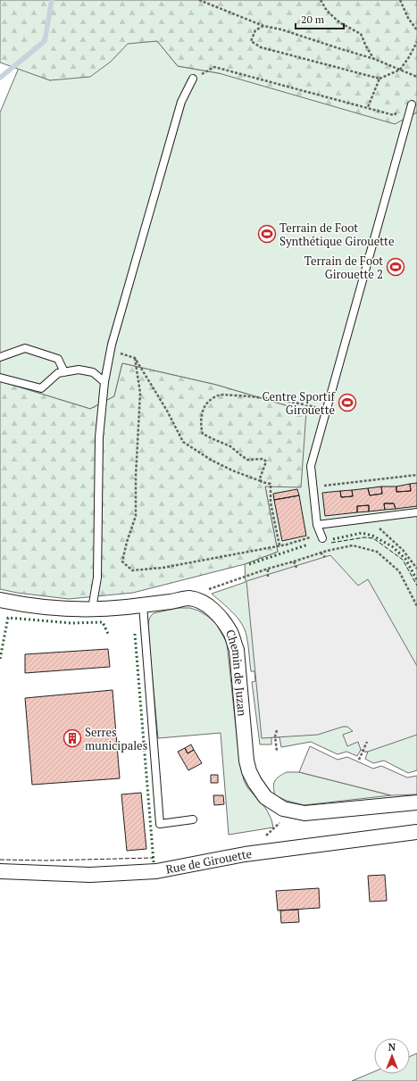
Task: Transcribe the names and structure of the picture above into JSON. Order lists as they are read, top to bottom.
{
  "streets": {
    "street": ["Chemin de Juzan", "Rue de Girouette"]
  },
  "places": {
    "sports": ["Terrain de Foot Synthétique Girouette", "Terrain de Foot Girouette 2", "Centre Sportif Girouette"],
    "building": ["Serres municipales"]
  },
  "scale_bar": "20 m",
  "north": "top"
}
